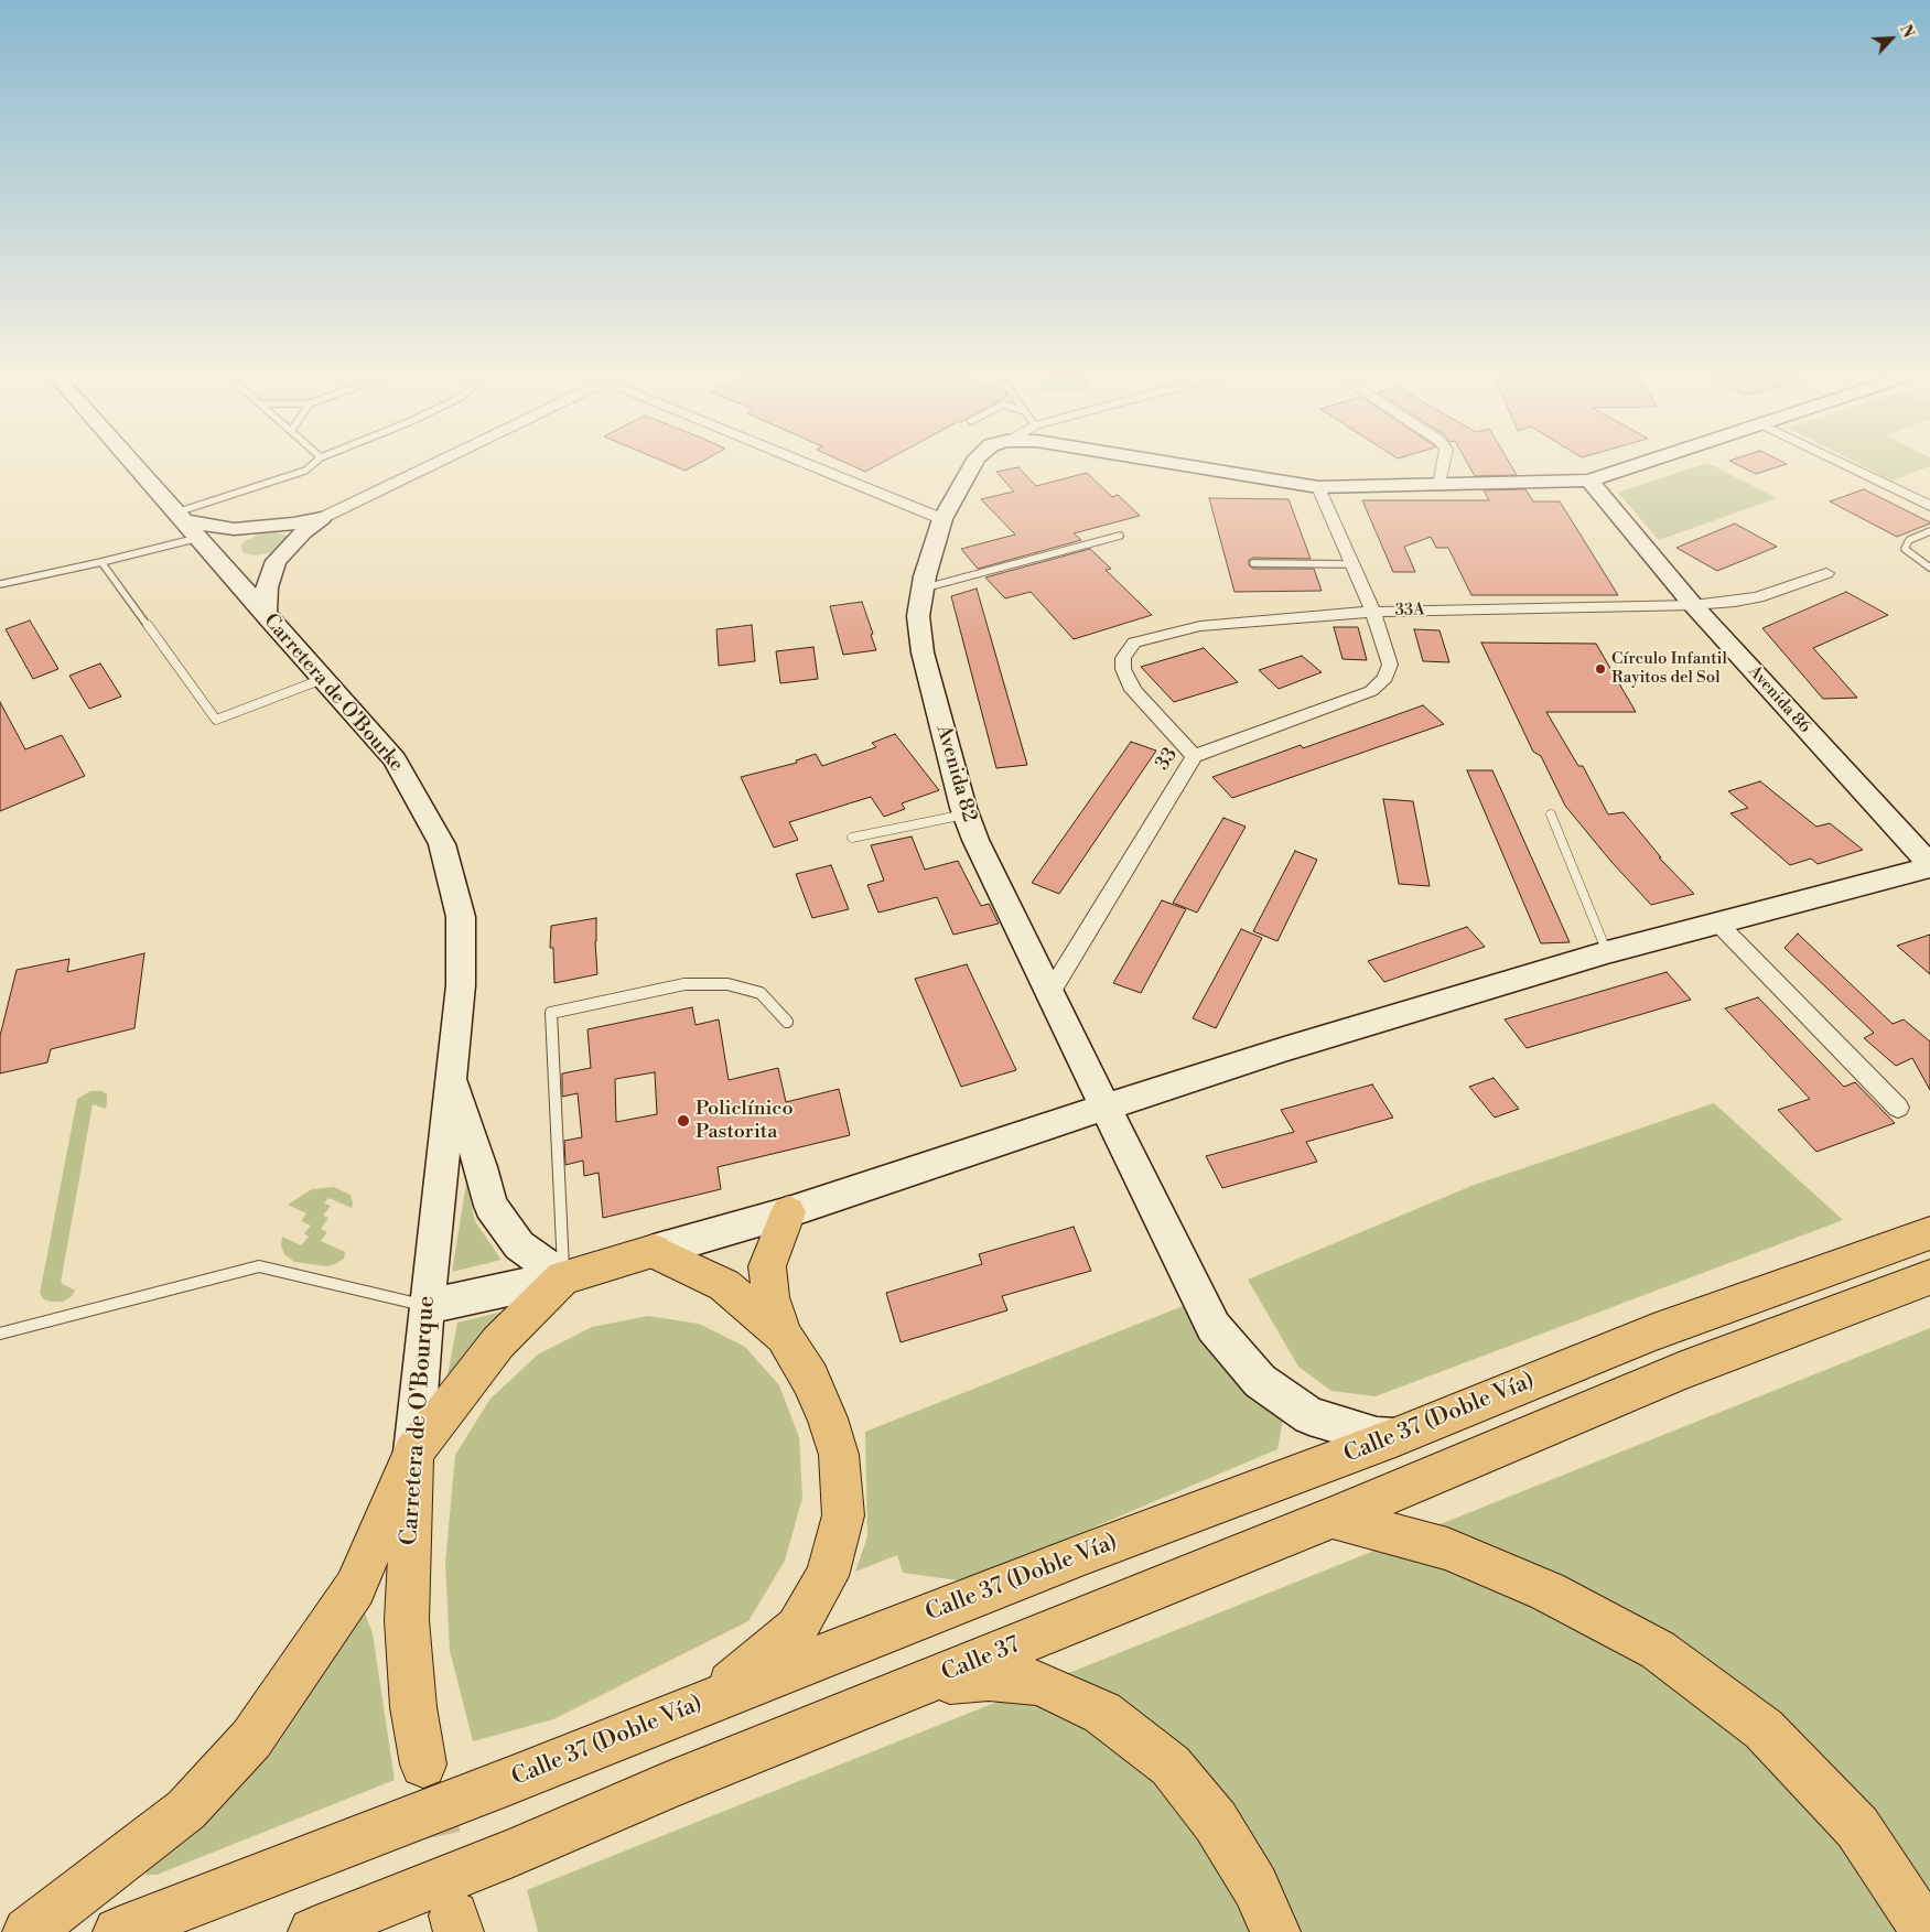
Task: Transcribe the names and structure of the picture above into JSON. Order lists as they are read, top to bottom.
{
  "streets": {
    "main road": ["Calle 37 (Doble Vía)", "Carretera de O'Bourque", "Calle 37"],
    "street": [
      "33A",
      "Carretera de O'Bourke",
      "Avenida 86",
      "33",
      "Avenida 82"
    ]
  },
  "crossings": [
    ["33A", "Avenida 86"],
    ["33A", "33"],
    ["Carretera de O'Bourke", "Carretera de O'Bourque"],
    ["33", "Avenida 82"],
    ["Avenida 82", "Calle 37 (Doble Vía)"]
  ],
  "places": ["Círculo Infantil Rayitos del Sol", "Policlínico Pastorita"],
  "north": "top right"
}
